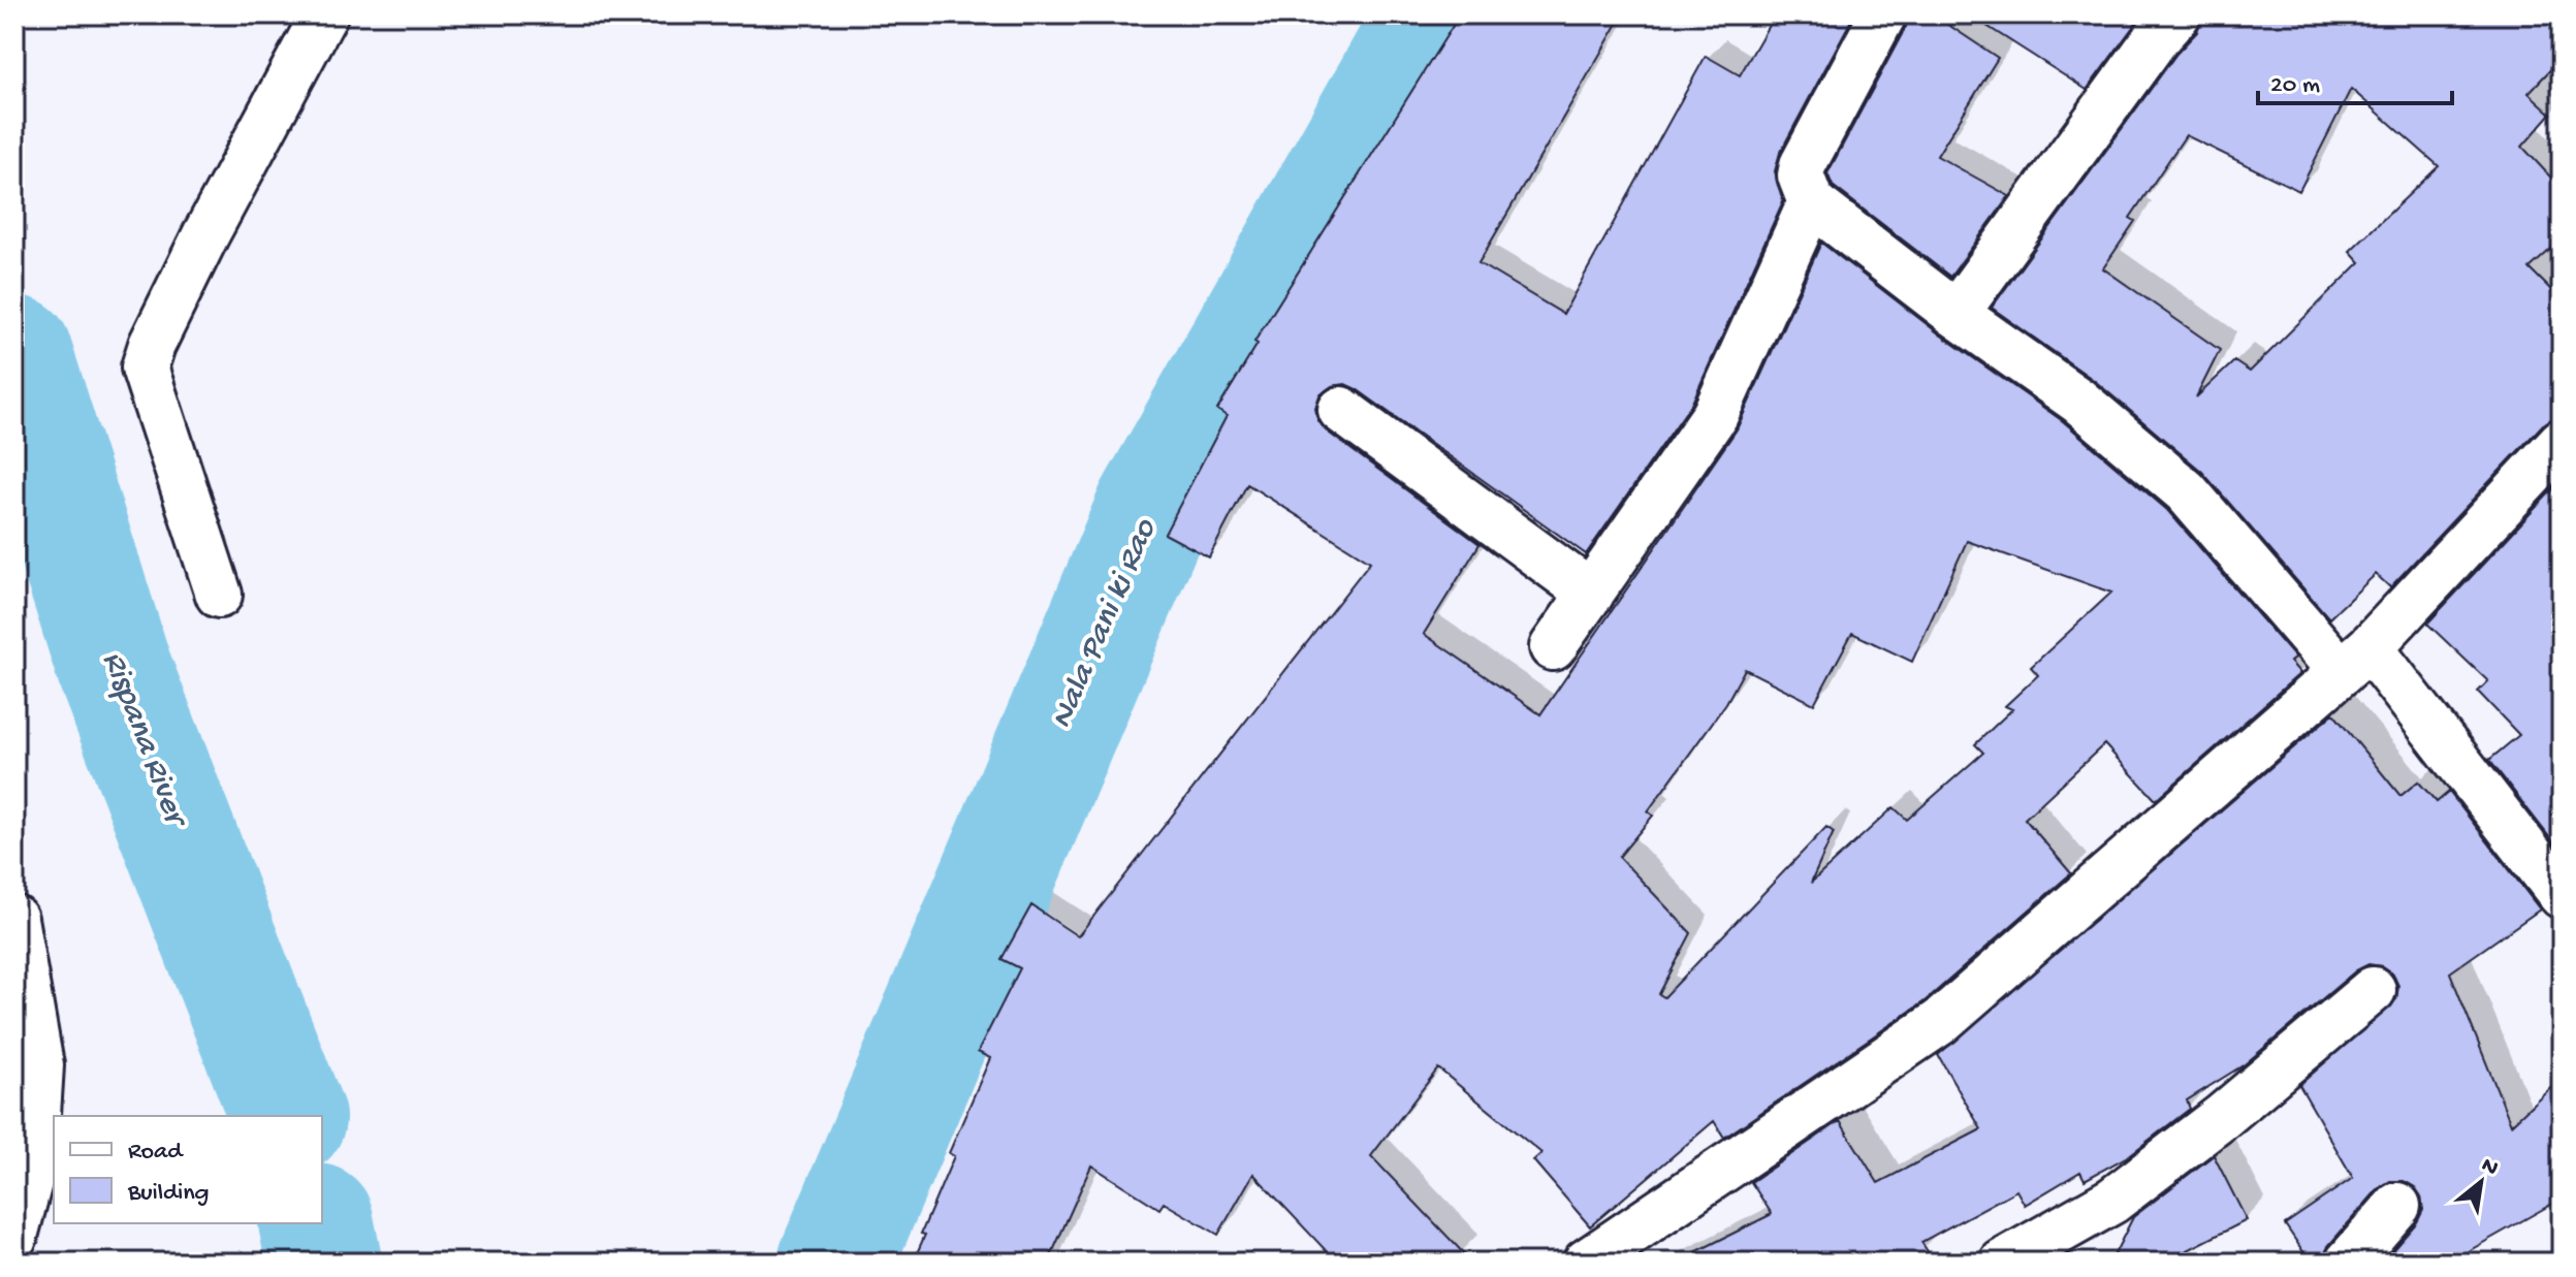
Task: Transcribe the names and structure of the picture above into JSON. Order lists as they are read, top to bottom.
{
  "water": ["Nala Pani ki Rao", "Rispana River"],
  "legend": ["Road", "Building"],
  "scale_bar": "20 m",
  "north": "top right"
}
